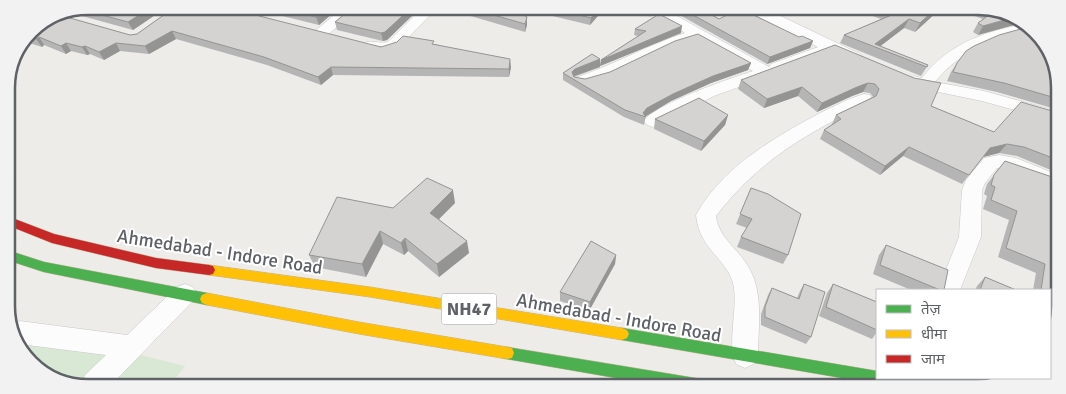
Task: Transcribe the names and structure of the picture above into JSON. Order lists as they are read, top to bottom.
{
  "streets": {
    "highway": ["Ahmedabad - Indore Road", "NH47"]
  },
  "legend": ["तेज़", "धीमा", "जाम"]
}
